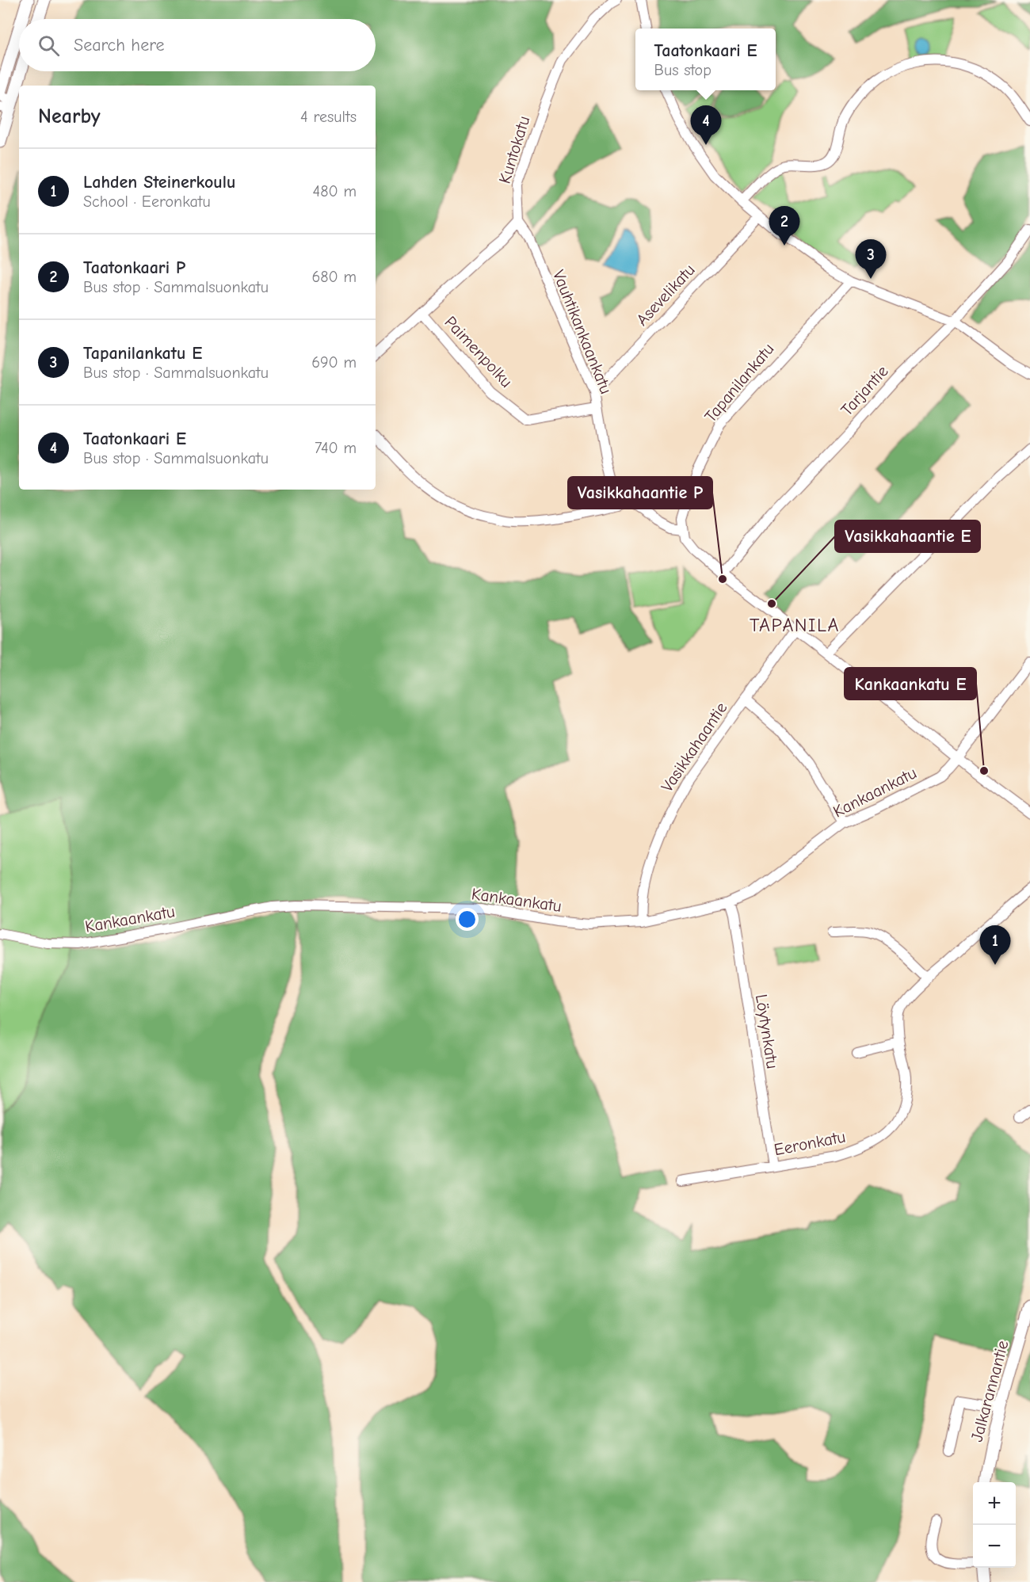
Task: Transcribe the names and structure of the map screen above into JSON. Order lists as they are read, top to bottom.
{
  "streets": {
    "main road": ["Jalkarannantie"],
    "street": [
      "Kuntokatu",
      "Asevelikatu",
      "Vauhtikankaankatu",
      "Paimenpolku",
      "Tapanilankatu",
      "Tarjantie",
      "Vasikkahaantie",
      "Kankaankatu",
      "Löytynkatu",
      "Eeronkatu"
    ]
  },
  "crossings": [
    ["Kuntokatu", "Vauhtikankaankatu"],
    ["Asevelikatu", "Vauhtikankaankatu"],
    ["Vauhtikankaankatu", "Paimenpolku"],
    ["Vauhtikankaankatu", "Tapanilankatu"],
    ["Vasikkahaantie", "Kankaankatu"],
    ["Kankaankatu", "Löytynkatu"],
    ["Löytynkatu", "Eeronkatu"]
  ],
  "districts": ["TAPANILA"],
  "places": ["Vasikkahaantie P", "Vasikkahaantie E", "Kankaankatu E"],
  "page": {
    "search": "Search here",
    "popup": ["Taatonkaari E", "Bus stop"],
    "heading": ["Nearby", "4 results"],
    "pins": [
      "4",
      "2",
      "3",
      "1"
    ],
    "list": [
      {
        "mark": "1",
        "name": "Lahden Steinerkoulu",
        "note": "School · Eeronkatu",
        "value": "480 m"
      },
      {
        "mark": "2",
        "name": "Taatonkaari P",
        "note": "Bus stop · Sammalsuonkatu",
        "value": "680 m"
      },
      {
        "mark": "3",
        "name": "Tapanilankatu E",
        "note": "Bus stop · Sammalsuonkatu",
        "value": "690 m"
      },
      {
        "mark": "4",
        "name": "Taatonkaari E",
        "note": "Bus stop · Sammalsuonkatu",
        "value": "740 m"
      }
    ],
    "map_buttons": ["+", "−"]
  }
}
